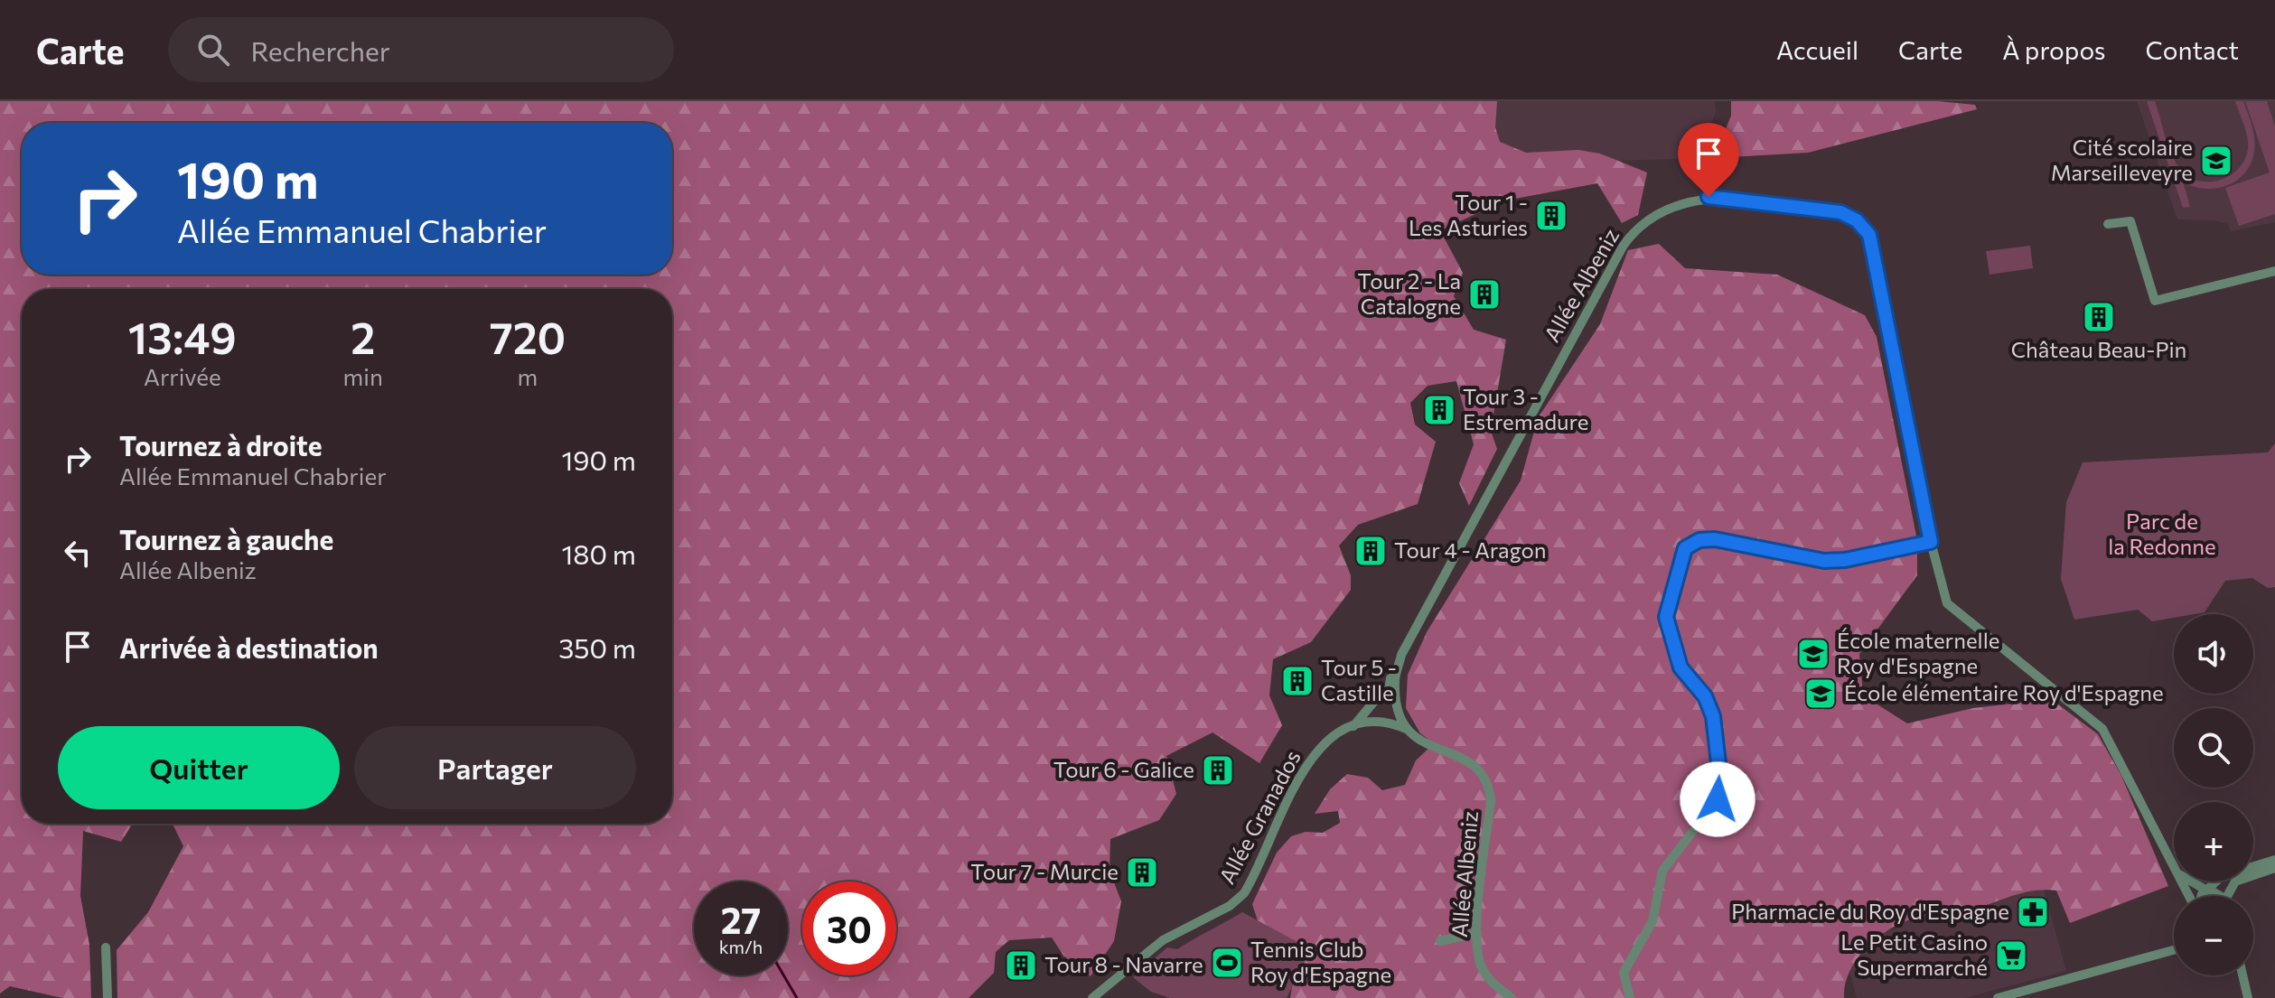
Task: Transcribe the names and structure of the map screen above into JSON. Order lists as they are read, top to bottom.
{
  "streets": {
    "street": ["Allée Albeniz", "Allée Granados"]
  },
  "crossings": [
    ["Allée Albeniz", "Allée Granados"]
  ],
  "parks": ["Parc de la Redonne"],
  "places": {
    "school or university": ["Cité scolaire Marseilleveyre", "École maternelle Roy d'Espagne", "École élémentaire Roy d'Espagne"],
    "building": [
      "Tour 1 - Les Asturies",
      "Tour 2 - La Catalogne",
      "Château Beau-Pin",
      "Tour 3 - Estremadure",
      "Tour 4 - Aragon",
      "Tour 5 - Castille",
      "Tour 6 - Galice",
      "Tour 7 - Murcie",
      "Tour 8 - Navarre"
    ],
    "pharmacy": ["Pharmacie du Roy d'Espagne"],
    "supermarket": ["Le Petit Casino Supermarché"],
    "sports": ["Tennis Club Roy d'Espagne"]
  },
  "page": {
    "header": "Carte",
    "search": "Rechercher",
    "nav": [
      "Accueil",
      "Carte",
      "À propos",
      "Contact"
    ],
    "turn": ["190 m", "Allée Emmanuel Chabrier"],
    "eta": [
      "13:49",
      "Arrivée",
      "2",
      "min",
      "720",
      "m"
    ],
    "list": [
      {
        "name": "Tournez à droite",
        "note": "Allée Emmanuel Chabrier",
        "value": "190 m"
      },
      {
        "name": "Tournez à gauche",
        "note": "Allée Albeniz",
        "value": "180 m"
      },
      {
        "name": "Arrivée à destination",
        "value": "350 m"
      }
    ],
    "map_buttons": ["+", "−"],
    "buttons": ["Quitter", "Partager"],
    "speed": "27 km/h",
    "limit": "30"
  }
}
